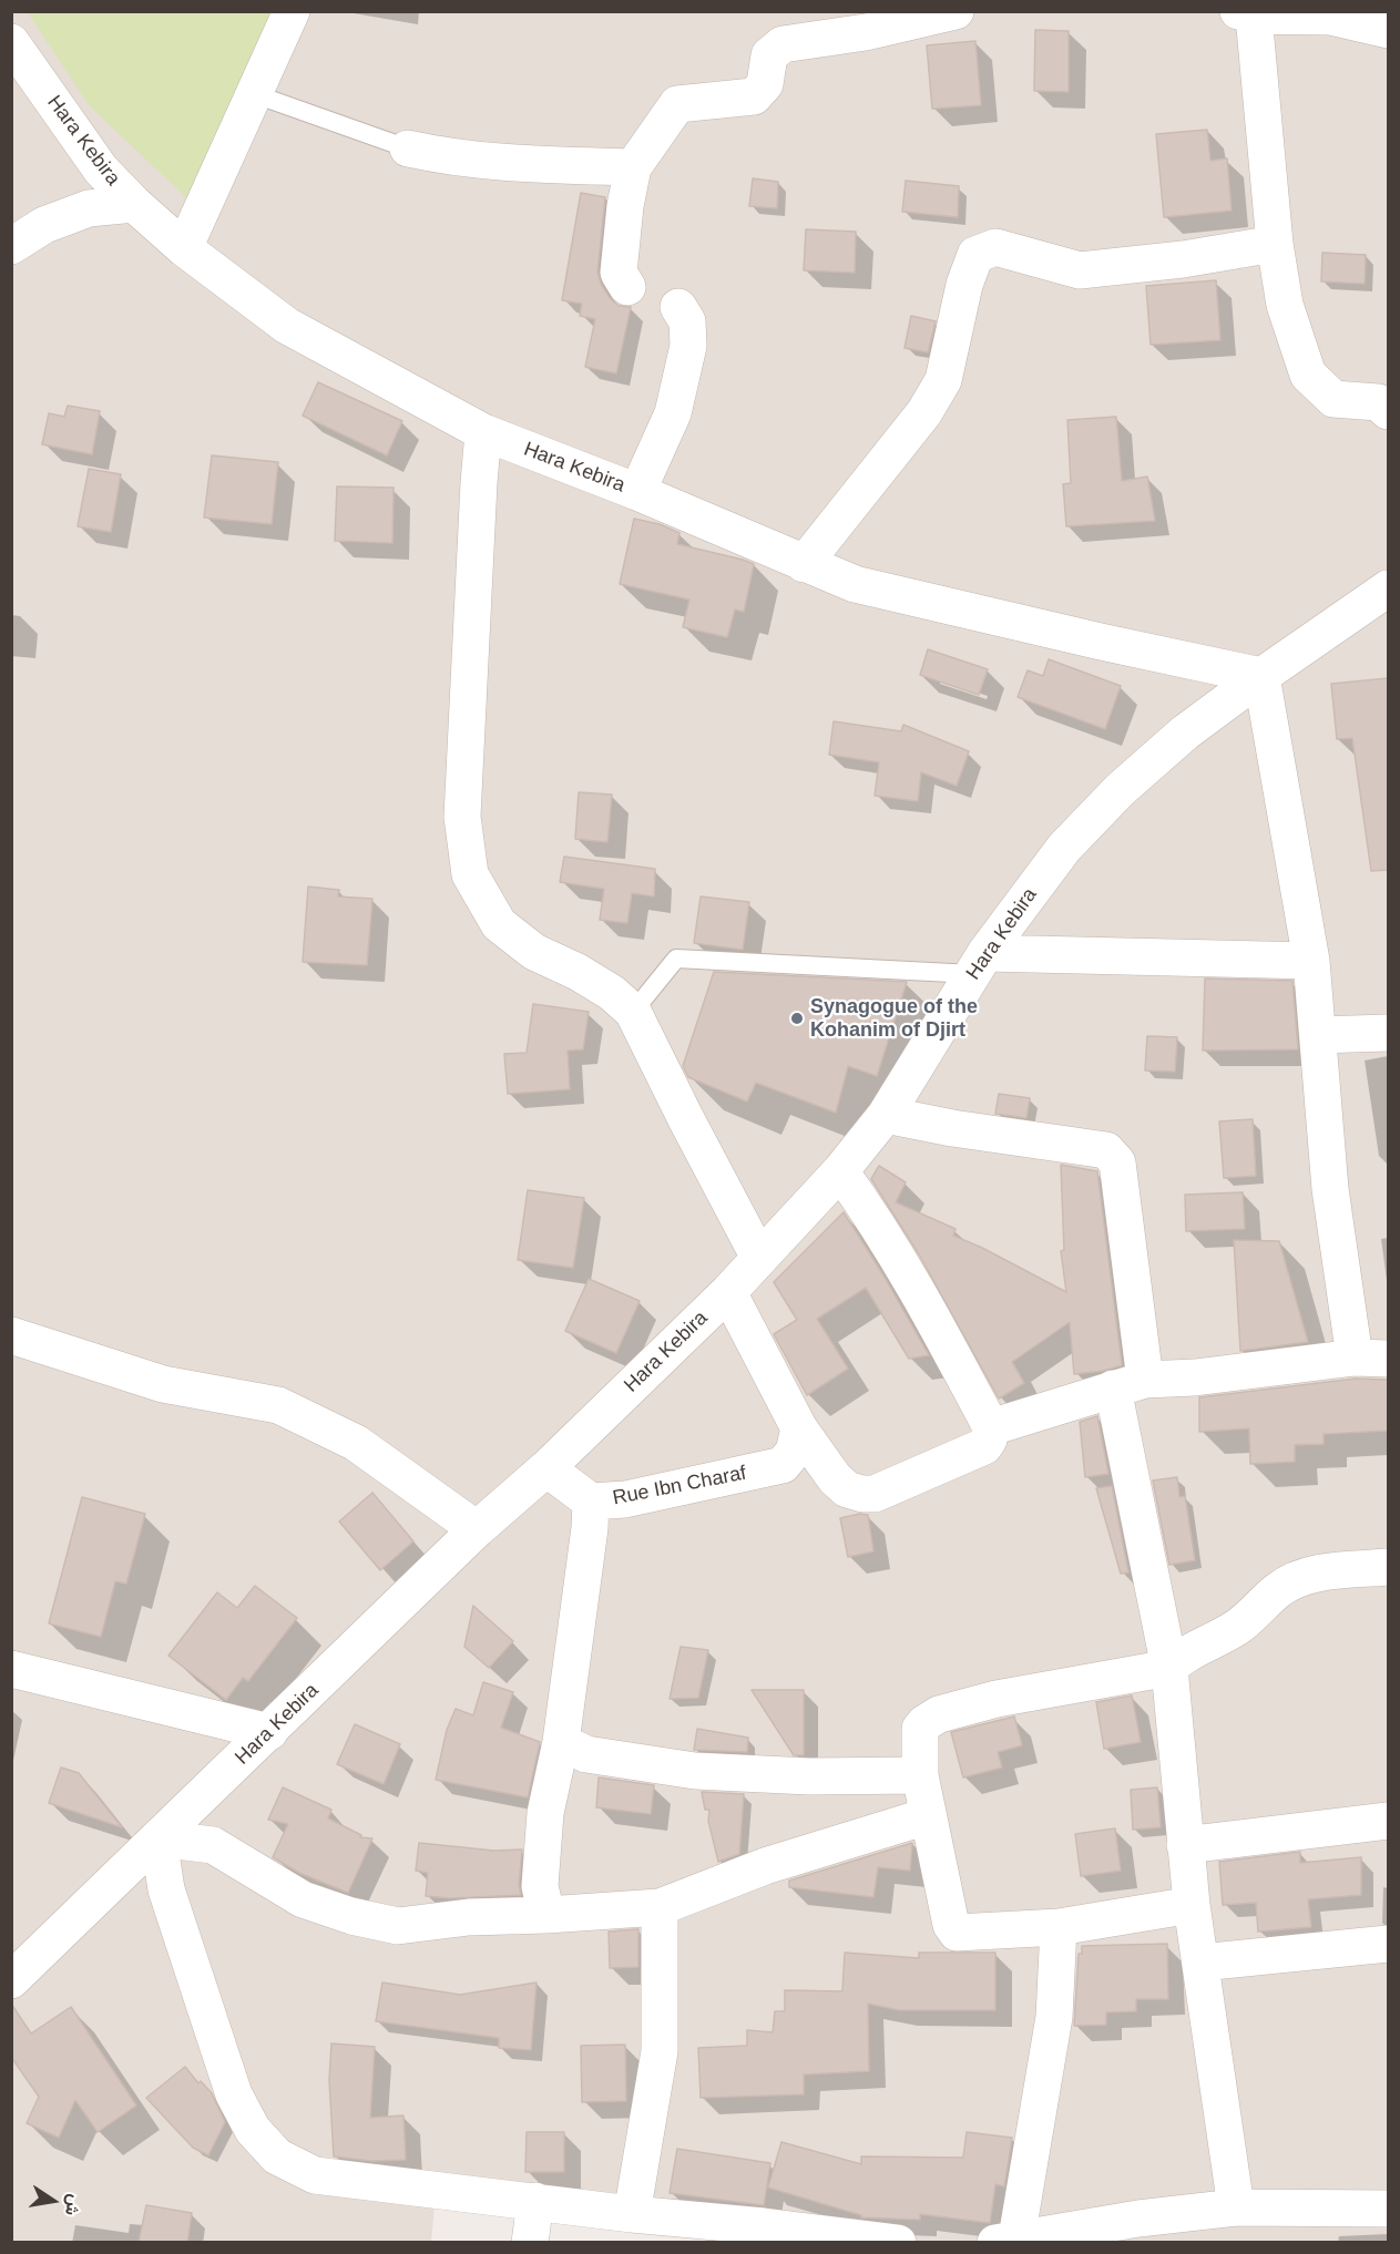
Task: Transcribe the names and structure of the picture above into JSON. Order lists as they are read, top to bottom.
{
  "streets": {
    "street": ["Hara Kebira", "Rue Ibn Charaf"]
  },
  "crossings": [
    ["Hara Kebira", "Rue Ibn Charaf"]
  ],
  "places": ["Synagogue of the Kohanim of Djirt"],
  "north": "right"
}
